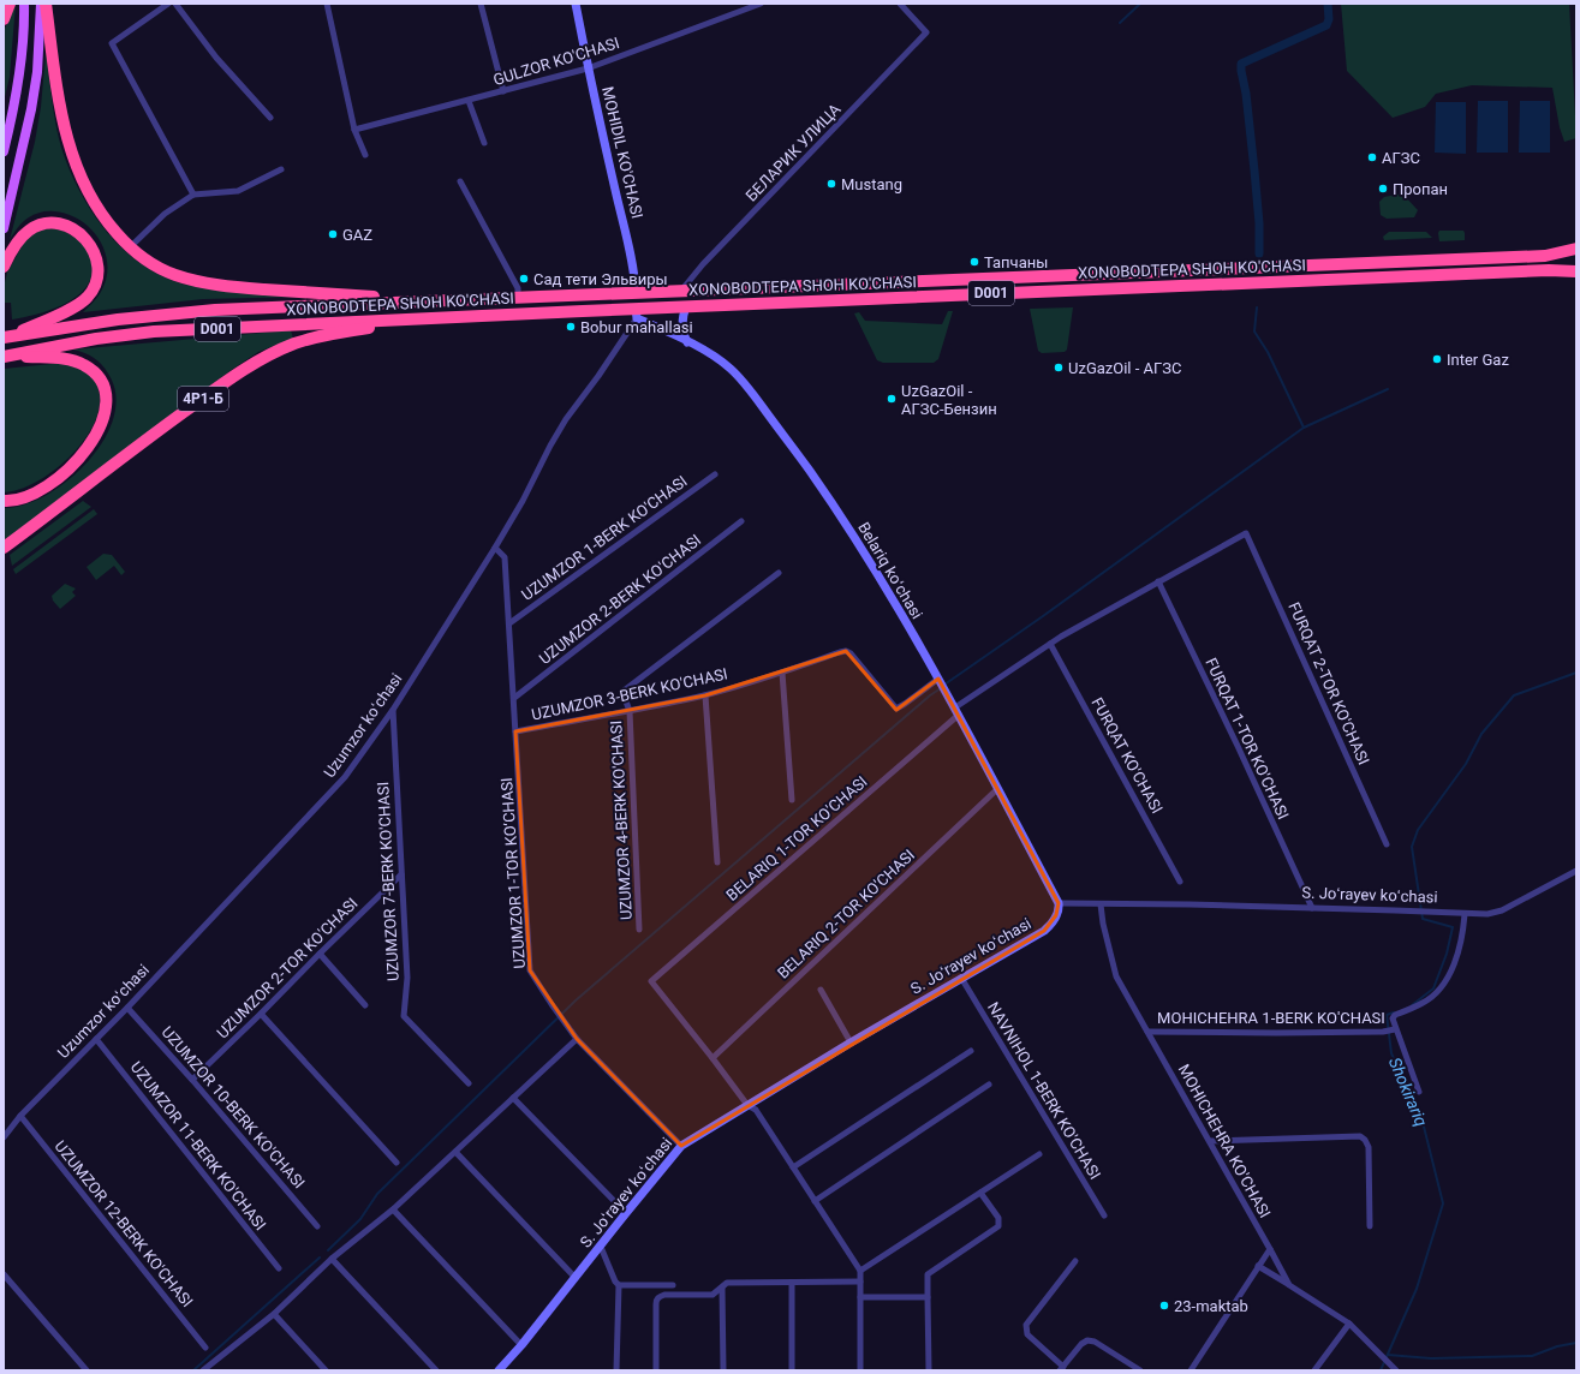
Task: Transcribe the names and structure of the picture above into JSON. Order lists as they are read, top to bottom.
{
  "streets": {
    "highway": [
      "MOHIDIL KO'CHASI",
      "XONOBODTEPA SHOH KO'CHASI",
      "D001",
      "4Р1-Б"
    ],
    "street": [
      "GULZOR KO'CHASI",
      "БЕЛАРИК УЛИЦА",
      "UZUMZOR 1-BERK KO'CHASI",
      "Belariq koʻchasi",
      "UZUMZOR 2-BERK KO'CHASI",
      "FURQAT 2-TOR KO'CHASI",
      "UZUMZOR 3-BERK KO'CHASI",
      "Uzumzor koʻchasi",
      "FURQAT 1-TOR KO'CHASI",
      "FURQAT KO'CHASI",
      "UZUMZOR 4-BERK KO'CHASI",
      "BELARIQ 1-TOR KO'CHASI",
      "UZUMZOR 1-TOR KO‘CHASI",
      "UZUMZOR 7-BERK KO'CHASI",
      "S. Joʻrayev koʻchasi",
      "BELARIQ 2-TOR KO'CHASI",
      "UZUMZOR 2-TOR KO'CHASI",
      "MOHICHEHRA 1-BERK KO'CHASI",
      "NAVNIHOL 1-BERK KO'CHASI",
      "UZUMZOR 10-BERK KO'CHASI",
      "MOHICHEHRA KO'CHASI",
      "UZUMZOR 11-BERK KO'CHASI",
      "UZUMZOR 12-BERK KO'CHASI"
    ]
  },
  "crossings": [
    ["GULZOR KO'CHASI", "MOHIDIL KO'CHASI"],
    ["MOHIDIL KO'CHASI", "XONOBODTEPA SHOH KO'CHASI"],
    ["MOHIDIL KO'CHASI", "Belariq koʻchasi"],
    ["MOHIDIL KO'CHASI", "Uzumzor koʻchasi"],
    ["БЕЛАРИК УЛИЦА", "XONOBODTEPA SHOH KO'CHASI"],
    ["XONOBODTEPA SHOH KO'CHASI", "4Р1-Б"],
    ["XONOBODTEPA SHOH KO'CHASI", "Belariq koʻchasi"],
    ["XONOBODTEPA SHOH KO'CHASI", "Uzumzor koʻchasi"],
    ["UZUMZOR 1-BERK KO'CHASI", "UZUMZOR 1-TOR KO‘CHASI"],
    ["Belariq koʻchasi", "UZUMZOR 3-BERK KO'CHASI"],
    ["Belariq koʻchasi", "Uzumzor koʻchasi"],
    ["Belariq koʻchasi", "BELARIQ 1-TOR KO'CHASI"],
    ["Belariq koʻchasi", "S. Joʻrayev koʻchasi"],
    ["Belariq koʻchasi", "BELARIQ 2-TOR KO'CHASI"],
    ["UZUMZOR 2-BERK KO'CHASI", "UZUMZOR 1-TOR KO‘CHASI"],
    ["FURQAT 2-TOR KO'CHASI", "BELARIQ 1-TOR KO'CHASI"],
    ["UZUMZOR 3-BERK KO'CHASI", "UZUMZOR 4-BERK KO'CHASI"],
    ["UZUMZOR 3-BERK KO'CHASI", "UZUMZOR 1-TOR KO‘CHASI"],
    ["Uzumzor koʻchasi", "UZUMZOR 1-TOR KO‘CHASI"],
    ["Uzumzor koʻchasi", "UZUMZOR 7-BERK KO'CHASI"],
    ["Uzumzor koʻchasi", "UZUMZOR 10-BERK KO'CHASI"],
    ["Uzumzor koʻchasi", "UZUMZOR 11-BERK KO'CHASI"],
    ["Uzumzor koʻchasi", "UZUMZOR 12-BERK KO'CHASI"],
    ["FURQAT 1-TOR KO'CHASI", "BELARIQ 1-TOR KO'CHASI"],
    ["FURQAT 1-TOR KO'CHASI", "S. Joʻrayev koʻchasi"],
    ["FURQAT KO'CHASI", "BELARIQ 1-TOR KO'CHASI"],
    ["BELARIQ 1-TOR KO'CHASI", "BELARIQ 2-TOR KO'CHASI"],
    ["UZUMZOR 1-TOR KO‘CHASI", "S. Joʻrayev koʻchasi"],
    ["UZUMZOR 7-BERK KO'CHASI", "UZUMZOR 2-TOR KO'CHASI"],
    ["S. Joʻrayev koʻchasi", "NAVNIHOL 1-BERK KO'CHASI"],
    ["S. Joʻrayev koʻchasi", "MOHICHEHRA KO'CHASI"],
    ["UZUMZOR 2-TOR KO'CHASI", "UZUMZOR 10-BERK KO'CHASI"],
    ["MOHICHEHRA 1-BERK KO'CHASI", "MOHICHEHRA KO'CHASI"]
  ],
  "water": ["Shokirariq"],
  "places": [
    "АГЗС",
    "Mustang",
    "Пропан",
    "GAZ",
    "Тапчаны",
    "Сад тети Эльвиры",
    "Bobur mahallasi",
    "Inter Gaz",
    "UzGazOil - АГЗС",
    "UzGazOil - АГЗС-Бензин",
    "23-maktab"
  ]
}
